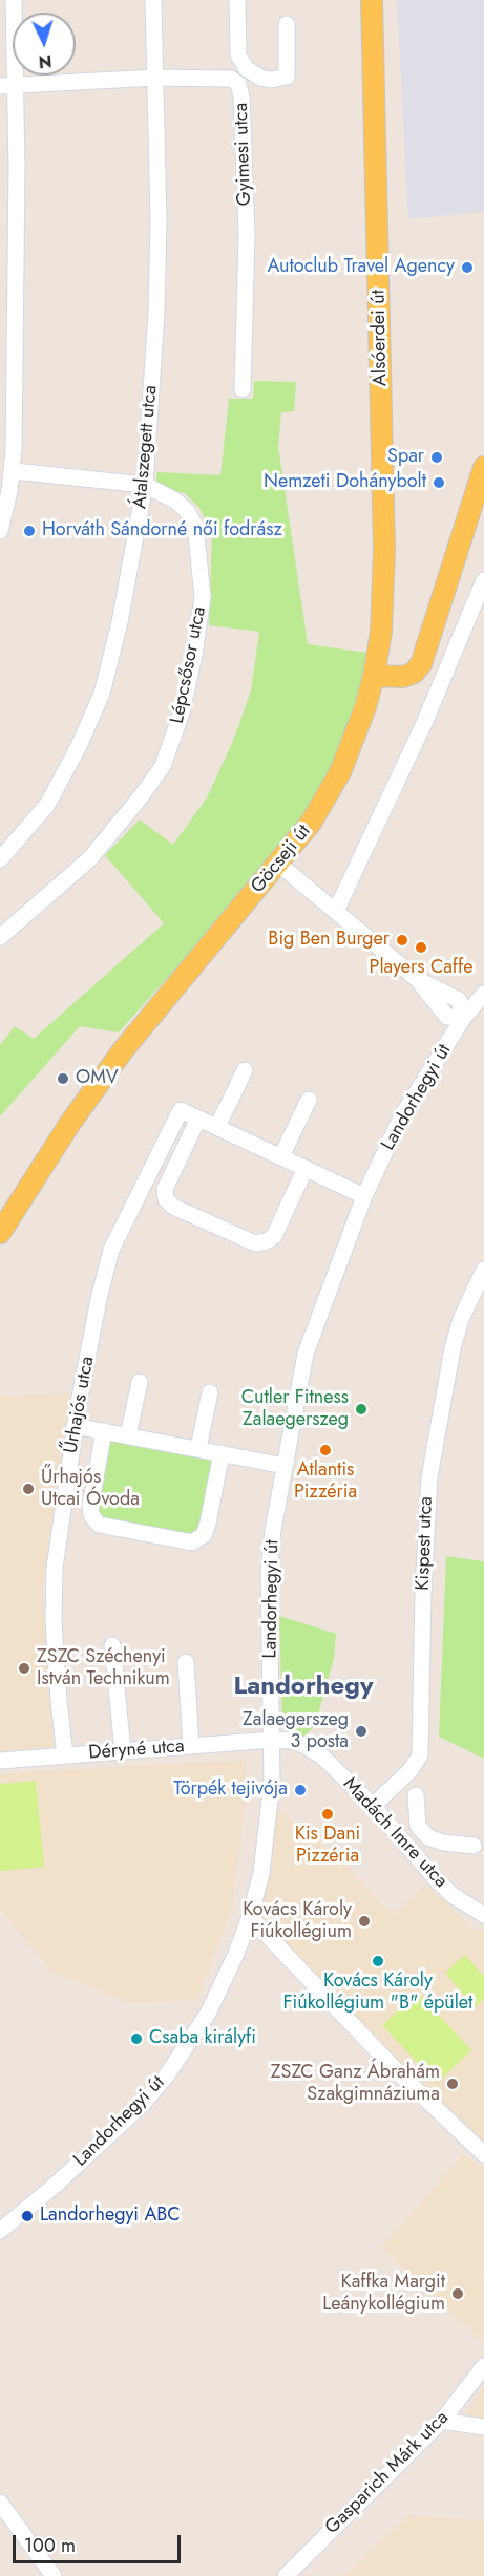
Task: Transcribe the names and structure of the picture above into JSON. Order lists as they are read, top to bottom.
{
  "streets": {
    "main road": ["Alsóerdei út", "Göcseji út"],
    "street": [
      "Gyimesi utca",
      "Átalszegett utca",
      "Lépcsősor utca",
      "Landorhegyi út",
      "Űrhajós utca",
      "Kispest utca",
      "Déryné utca",
      "Madách Imre utca",
      "Gasparich Márk utca"
    ]
  },
  "crossings": [
    ["Gyimesi utca", "Átalszegett utca"],
    ["Alsóerdei út", "Göcseji út"],
    ["Átalszegett utca", "Lépcsősor utca"],
    ["Landorhegyi út", "Déryné utca"],
    ["Landorhegyi út", "Madách Imre utca"],
    ["Űrhajós utca", "Déryné utca"],
    ["Kispest utca", "Madách Imre utca"],
    ["Déryné utca", "Madách Imre utca"]
  ],
  "districts": ["Landorhegy"],
  "places": [
    "Autoclub Travel Agency",
    "Spar",
    "Nemzeti Dohánybolt",
    "Horváth Sándorné női fodrász",
    "Big Ben Burger",
    "Players Caffe",
    "OMV",
    "Cutler Fitness Zalaegerszeg",
    "Atlantis Pizzéria",
    "Űrhajós Utcai Óvoda",
    "ZSZC Széchenyi István Technikum",
    "Zalaegerszeg 3 posta",
    "Törpék tejivója",
    "Kis Dani Pizzéria",
    "Kovács Károly Fiúkollégium",
    "Kovács Károly Fiúkollégium \"B\" épület",
    "Csaba királyfi",
    "ZSZC Ganz Ábrahám Szakgimnáziuma",
    "Landorhegyi ABC",
    "Kaffka Margit Leánykollégium"
  ],
  "scale_bar": "100 m",
  "north": "bottom"
}
